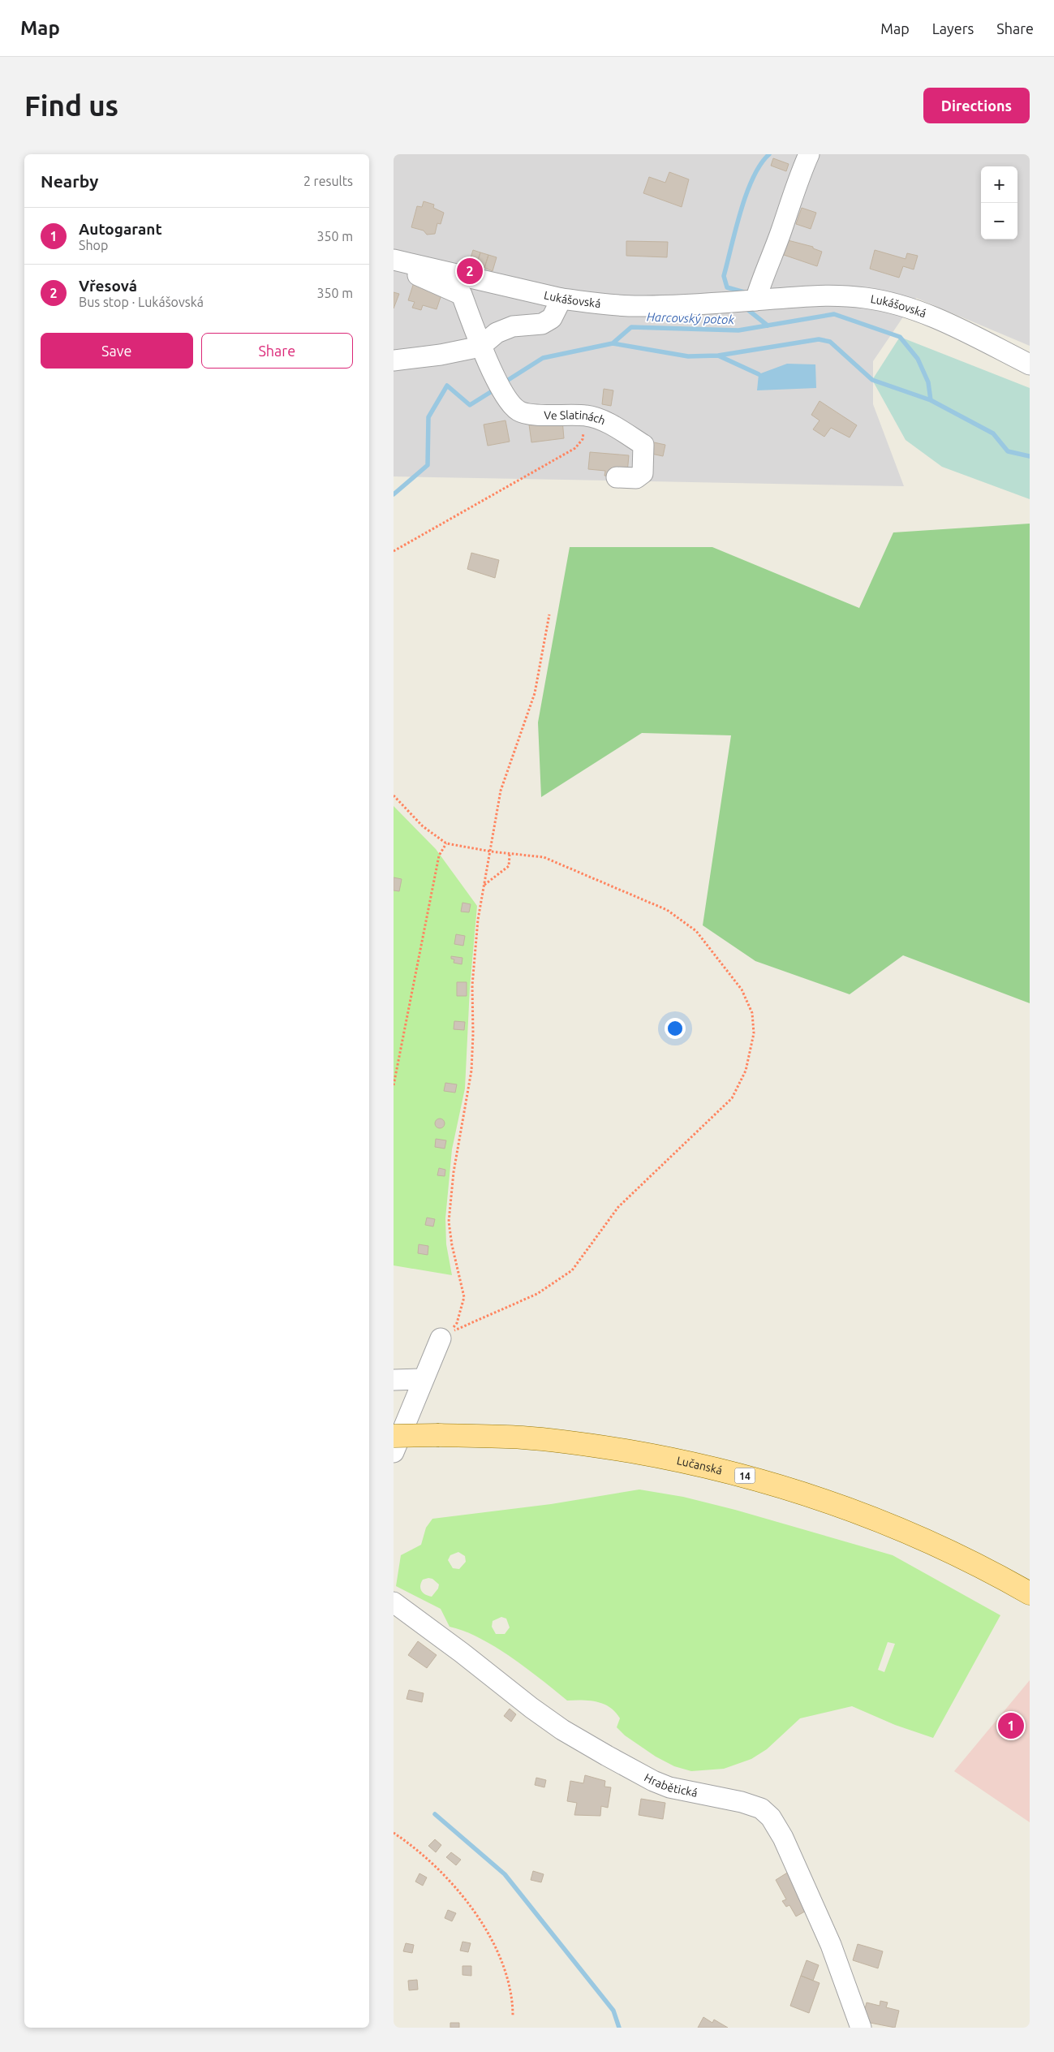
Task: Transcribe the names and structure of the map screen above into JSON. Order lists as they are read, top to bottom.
{
  "streets": {
    "main road": ["Lučanská", "14"],
    "street": ["Lukášovská", "Ve Slatinách", "Hrabětická"]
  },
  "crossings": [
    ["Lukášovská", "Ve Slatinách"]
  ],
  "water": ["Harcovský potok"],
  "page": {
    "header": "Map",
    "nav": ["Map", "Layers", "Share"],
    "buttons": [
      "Directions",
      ["Save", "Share"]
    ],
    "title": "Find us",
    "heading": ["Nearby", "2 results"],
    "map_buttons": ["+", "−"],
    "list": [
      {
        "mark": "1",
        "name": "Autogarant",
        "note": "Shop",
        "value": "350 m"
      },
      {
        "mark": "2",
        "name": "Vřesová",
        "note": "Bus stop · Lukášovská",
        "value": "350 m"
      }
    ],
    "pins": ["2", "1"]
  }
}
